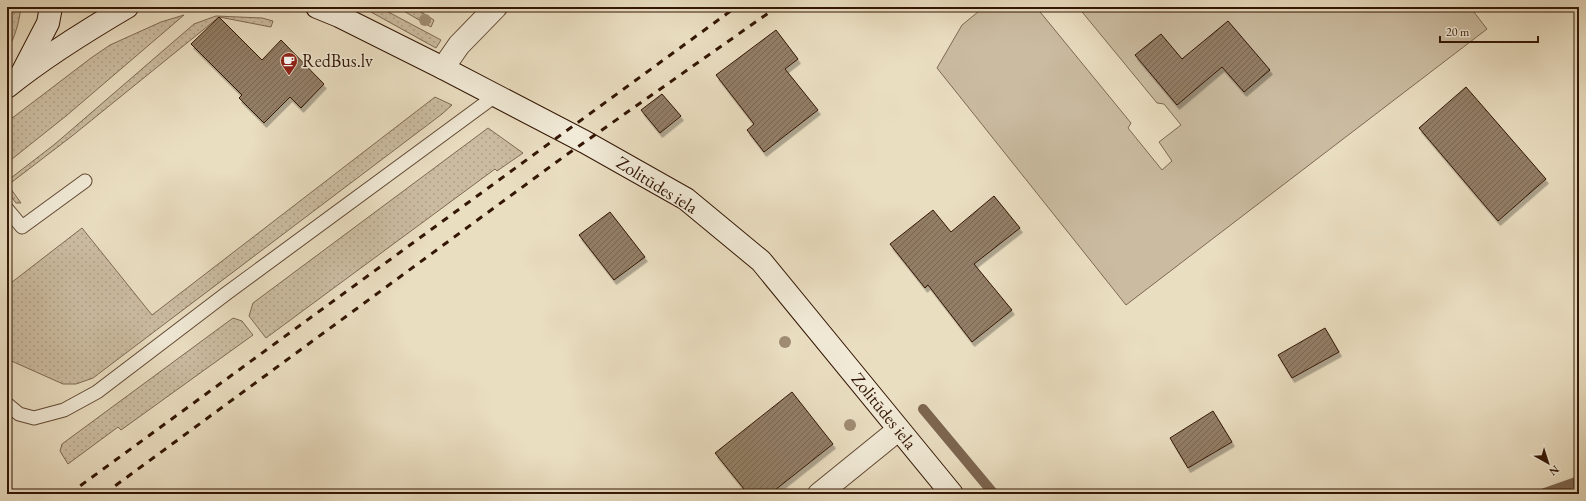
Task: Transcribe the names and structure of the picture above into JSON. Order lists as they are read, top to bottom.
{
  "streets": {
    "street": ["Zolitūdes iela"]
  },
  "places": {
    "cafe": ["RedBus.lv"]
  },
  "scale_bar": "20 m",
  "north": "bottom right"
}
